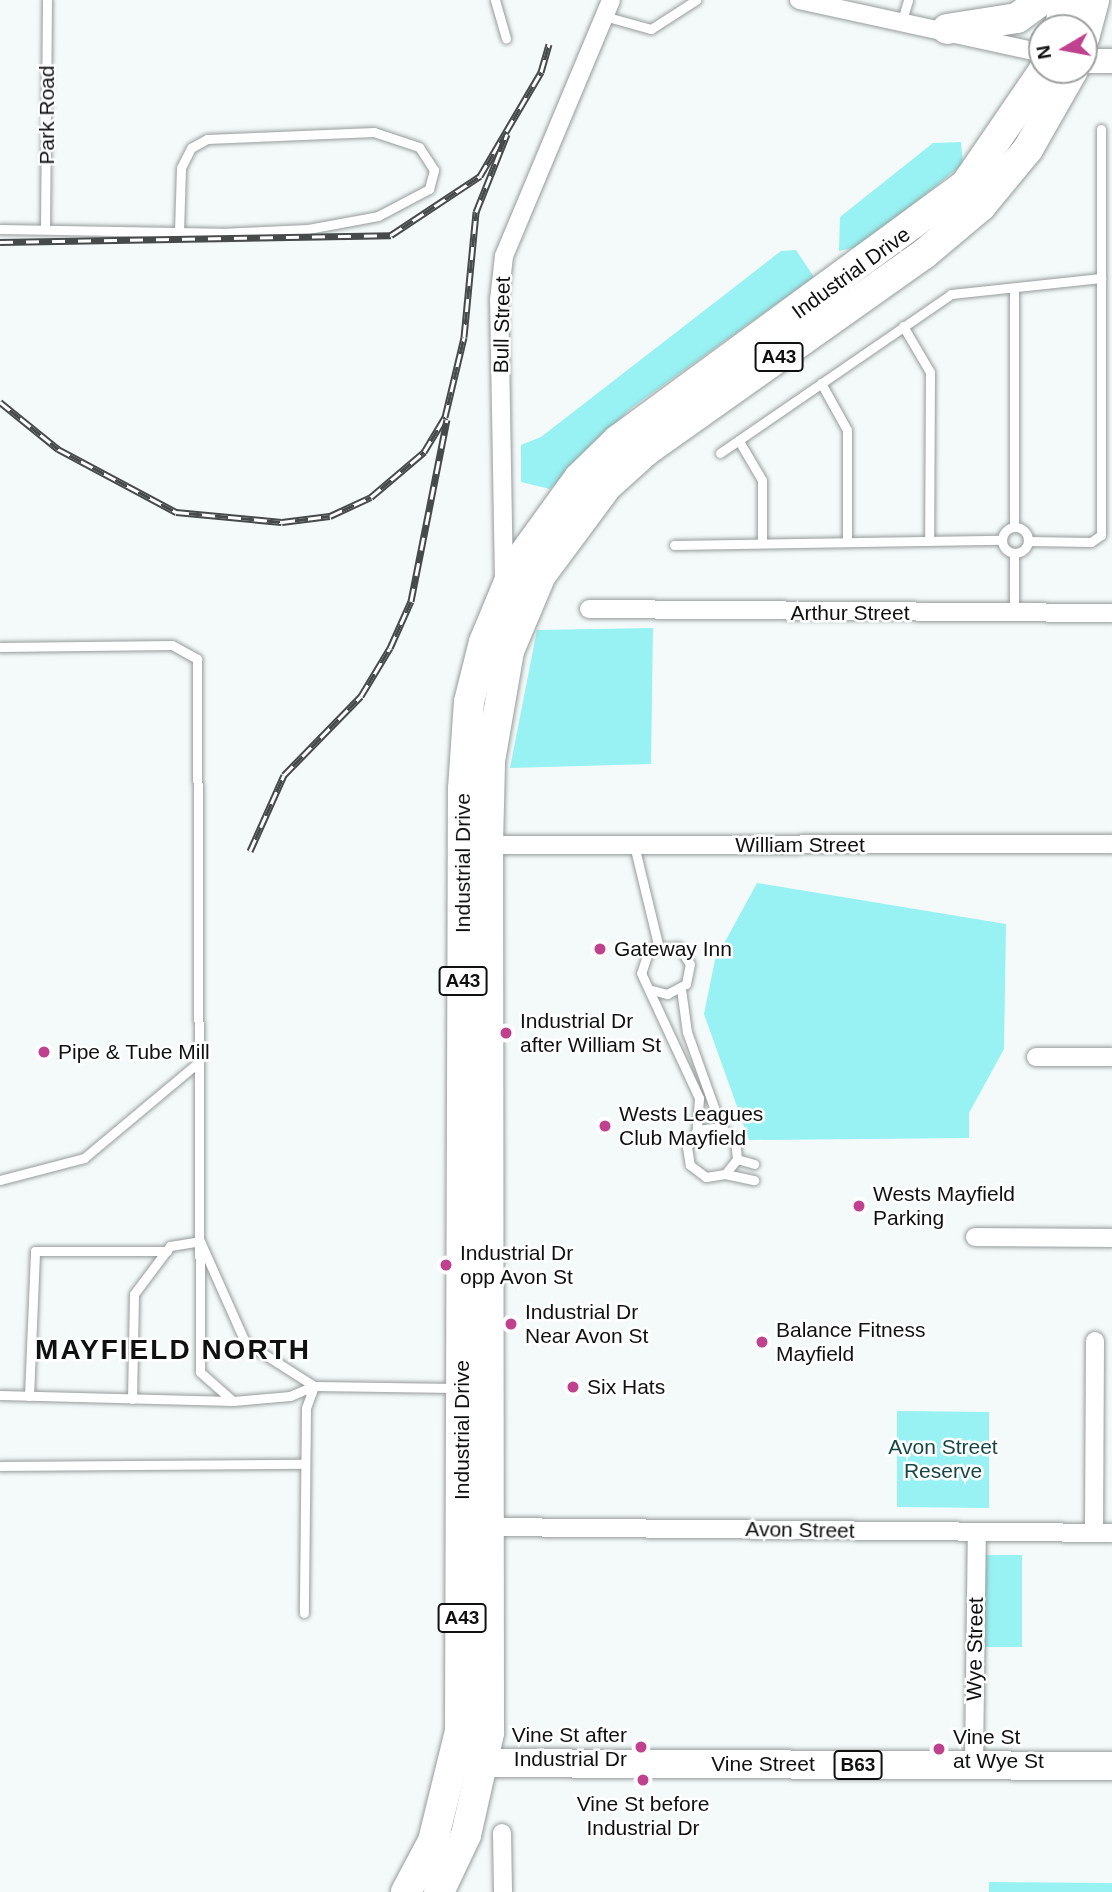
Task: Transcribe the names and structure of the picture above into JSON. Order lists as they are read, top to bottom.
{
  "streets": {
    "highway": ["Industrial Drive", "A43"],
    "main road": ["Vine Street", "B63"],
    "street": [
      "Bull Street",
      "Arthur Street",
      "William Street",
      "Avon Street",
      "Wye Street"
    ],
    "lane": ["Park Road"]
  },
  "crossings": [
    ["Industrial Drive", "Bull Street"],
    ["Industrial Drive", "William Street"],
    ["Industrial Drive", "Avon Street"],
    ["Industrial Drive", "Vine Street"],
    ["Avon Street", "Wye Street"],
    ["Wye Street", "Vine Street"]
  ],
  "districts": ["MAYFIELD NORTH"],
  "parks": ["Avon Street Reserve"],
  "places": [
    "Gateway Inn",
    "Industrial Dr after William St",
    "Pipe & Tube Mill",
    "Wests Leagues Club Mayfield",
    "Wests Mayfield Parking",
    "Industrial Dr opp Avon St",
    "Industrial Dr Near Avon St",
    "Balance Fitness Mayfield",
    "Six Hats",
    "Vine St after Industrial Dr",
    "Vine St at Wye St",
    "Vine St before Industrial Dr"
  ],
  "north": "left"
}
